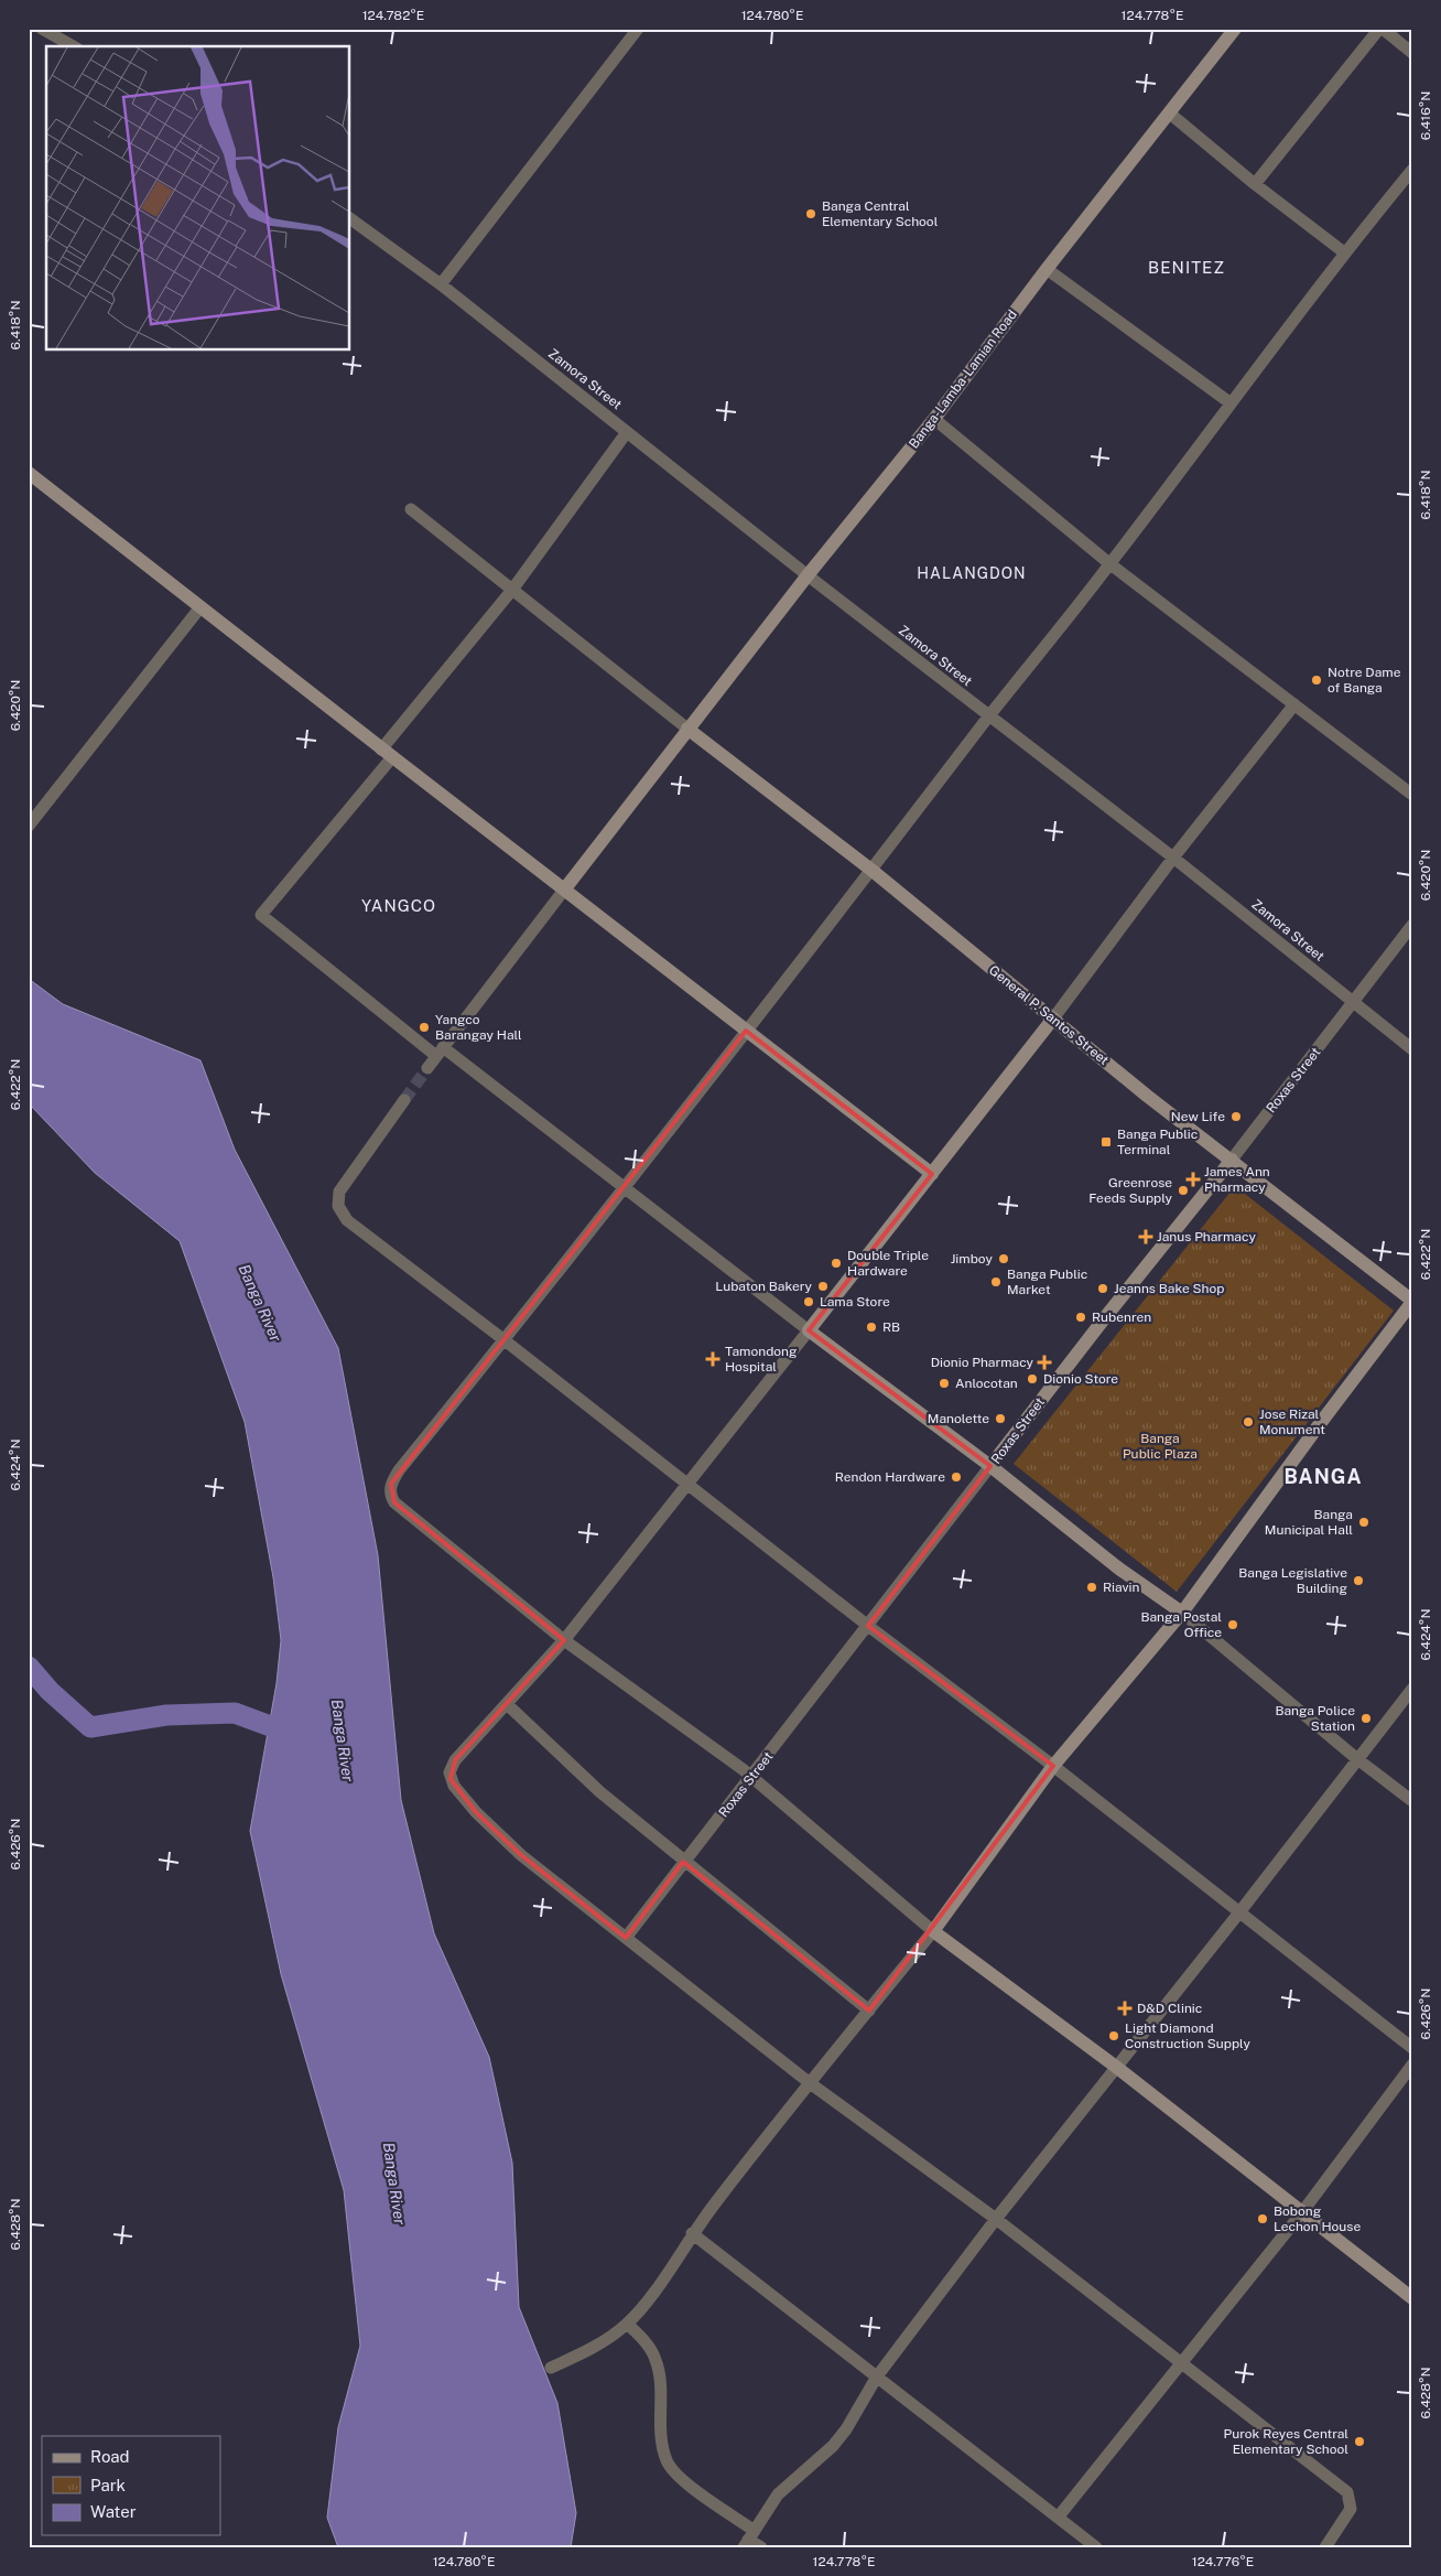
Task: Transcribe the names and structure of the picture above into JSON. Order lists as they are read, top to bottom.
{
  "streets": {
    "main road": ["Banga-Lamba-Lamian Road", "General P. Santos Street", "Roxas Street"],
    "street": ["Zamora Street"]
  },
  "crossings": [
    ["Zamora Street", "Banga-Lamba-Lamian Road"],
    ["Zamora Street", "Roxas Street"],
    ["Banga-Lamba-Lamian Road", "General P. Santos Street"],
    ["General P. Santos Street", "Roxas Street"]
  ],
  "districts": [
    "BENITEZ",
    "HALANGDON",
    "YANGCO",
    "BANGA"
  ],
  "water": ["Banga River"],
  "parks": ["Banga Public Plaza"],
  "places": {
    "other": [
      "Banga Central Elementary School",
      "Notre Dame of Banga",
      "Yangco Barangay Hall",
      "New Life",
      "Greenrose Feeds Supply",
      "Jimboy",
      "Double Triple Hardware",
      "Banga Public Market",
      "Lubaton Bakery",
      "Jeanns Bake Shop",
      "Lama Store",
      "Rubenren",
      "RB",
      "Dionio Store",
      "Anlocotan",
      "Manolette",
      "Jose Rizal Monument",
      "Rendon Hardware",
      "Banga Municipal Hall",
      "Banga Legislative Building",
      "Riavin",
      "Banga Postal Office",
      "Banga Police Station",
      "Light Diamond Construction Supply",
      "Bobong Lechon House",
      "Purok Reyes Central Elementary School"
    ],
    "transit": ["Banga Public Terminal"],
    "health": [
      "James Ann Pharmacy",
      "Janus Pharmacy",
      "Tamondong Hospital",
      "Dionio Pharmacy",
      "D&D Clinic"
    ]
  },
  "legend": ["Road", "Park", "Water"],
  "coordinates": [
    "124.782°E",
    "124.780°E",
    "124.778°E",
    "6.416°N",
    "6.418°N",
    "6.420°N",
    "6.422°N",
    "6.424°N",
    "6.426°N",
    "6.428°N",
    "124.776°E"
  ]
}
